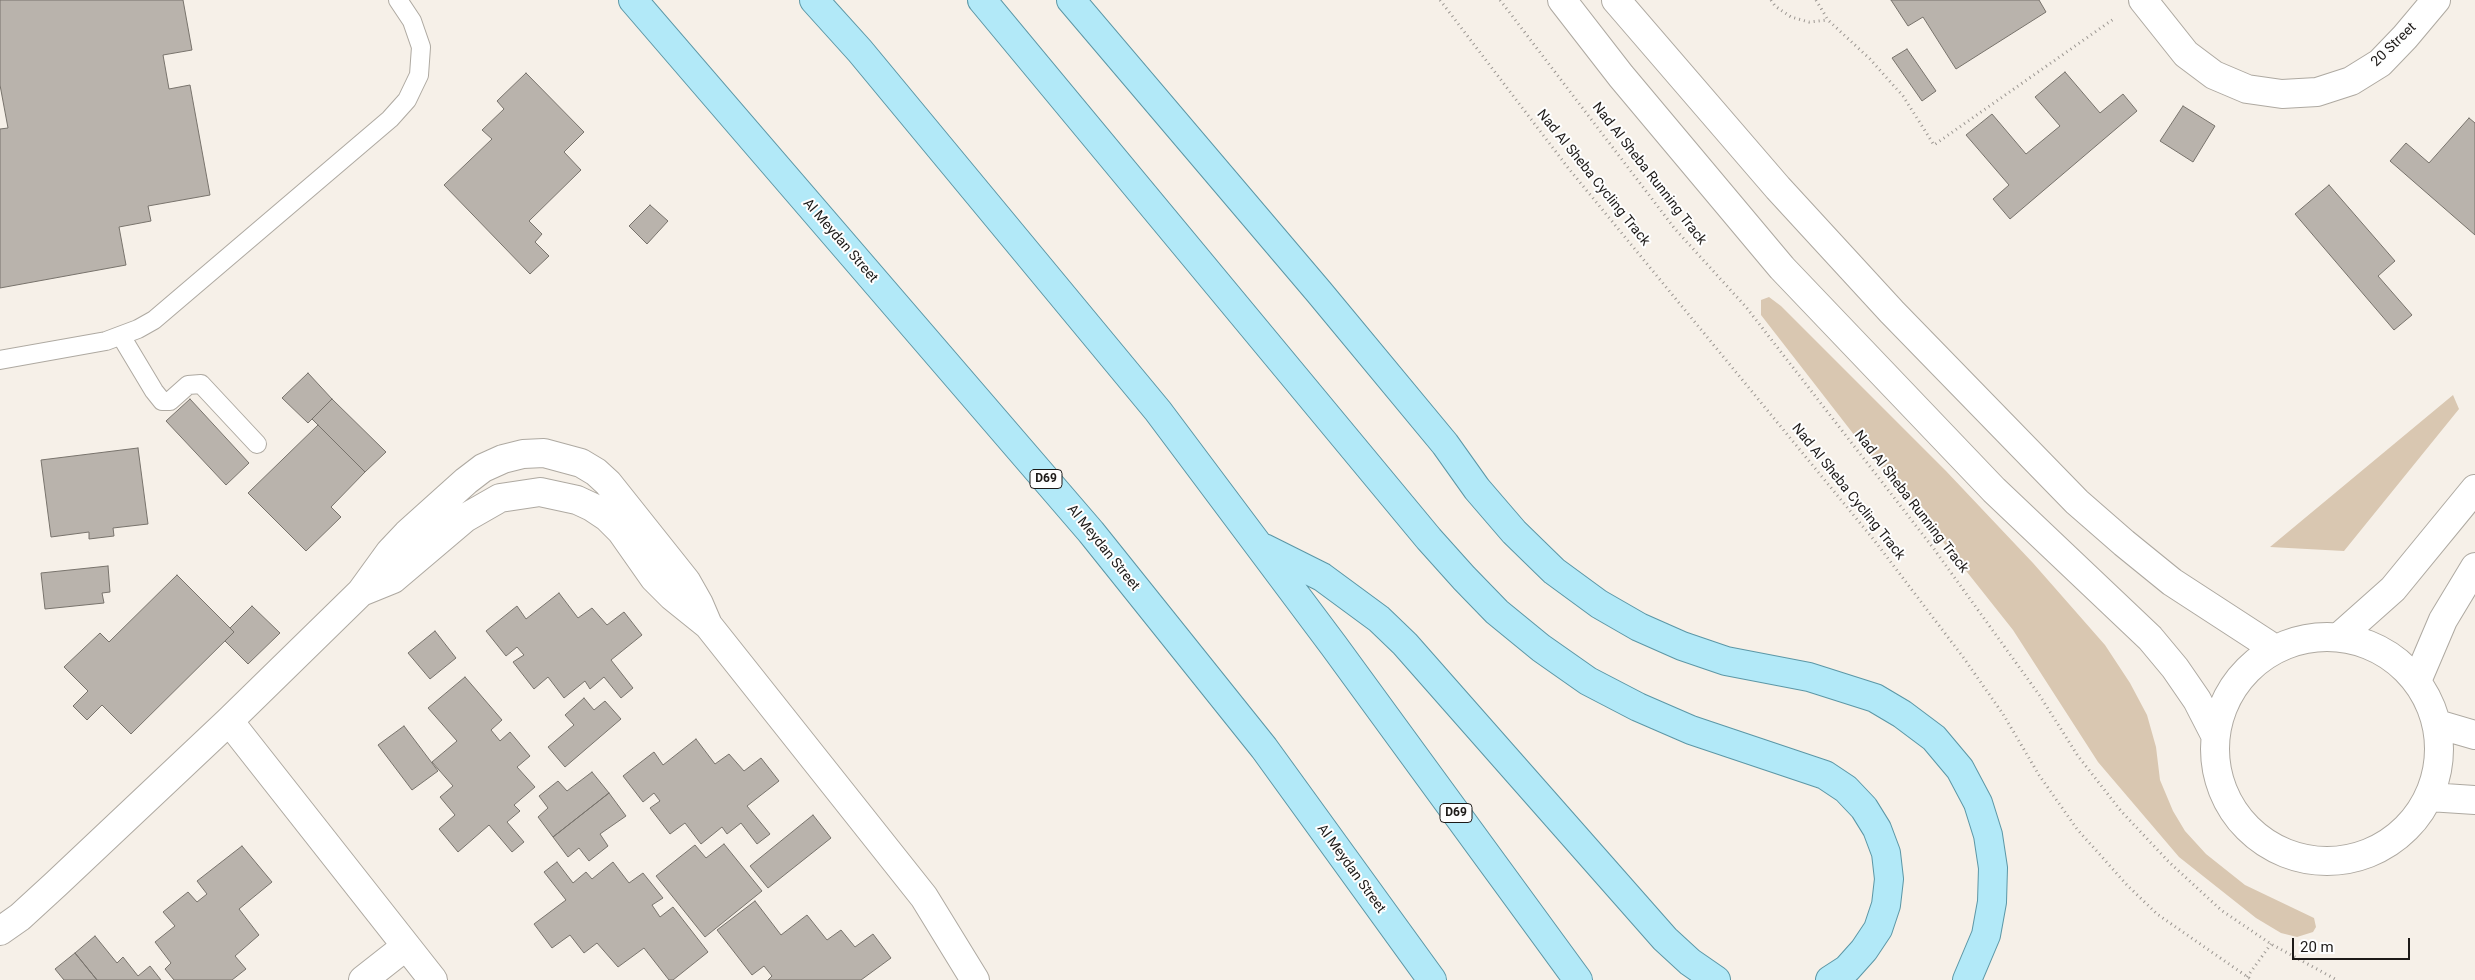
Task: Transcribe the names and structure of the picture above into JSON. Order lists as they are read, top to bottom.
{
  "streets": {
    "main road": ["Al Meydan Street", "D69"],
    "street": ["20 Street"],
    "path": ["Nad Al Sheba Running Track", "Nad Al Sheba Cycling Track"]
  },
  "scale_bar": "20 m"
}
